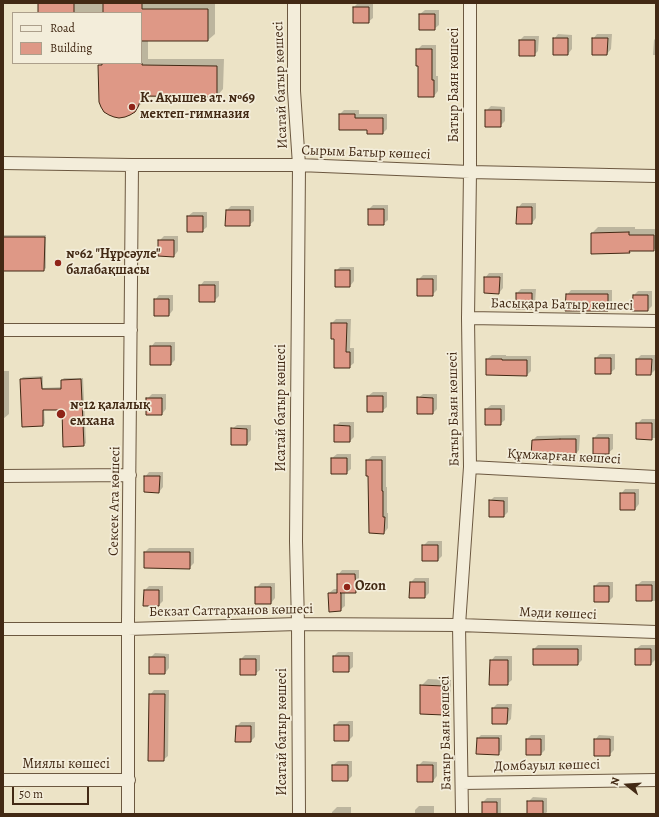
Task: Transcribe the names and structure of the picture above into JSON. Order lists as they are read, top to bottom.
{
  "streets": {
    "street": [
      "Исатай батыр көшесі",
      "Батыр Баян көшесі",
      "Сырым Батыр көшесі",
      "Басықара Батыр көшесі",
      "Құмжарған көшесі",
      "Сексек Ата көшесі",
      "Бекзат Саттарханов көшесі",
      "Мәди көшесі",
      "Миялы көшесі",
      "Домбауыл көшесі"
    ]
  },
  "crossings": [
    ["Исатай батыр көшесі", "Сырым Батыр көшесі"],
    ["Исатай батыр көшесі", "Бекзат Саттарханов көшесі"],
    ["Батыр Баян көшесі", "Сырым Батыр көшесі"],
    ["Батыр Баян көшесі", "Басықара Батыр көшесі"],
    ["Батыр Баян көшесі", "Құмжарған көшесі"],
    ["Батыр Баян көшесі", "Бекзат Саттарханов көшесі"],
    ["Батыр Баян көшесі", "Мәди көшесі"],
    ["Батыр Баян көшесі", "Домбауыл көшесі"],
    ["Сырым Батыр көшесі", "Сексек Ата көшесі"],
    ["Сексек Ата көшесі", "Бекзат Саттарханов көшесі"],
    ["Сексек Ата көшесі", "Миялы көшесі"],
    ["Бекзат Саттарханов көшесі", "Мәди көшесі"]
  ],
  "places": [
    "К. Ақышев ат. №69 мектеп-гимназия",
    "№62 \"Нұрсәуле\" балабақшасы",
    "№12 қалалық емхана",
    "Ozon"
  ],
  "legend": ["Road", "Building"],
  "scale_bar": "50 m",
  "north": "left"
}
